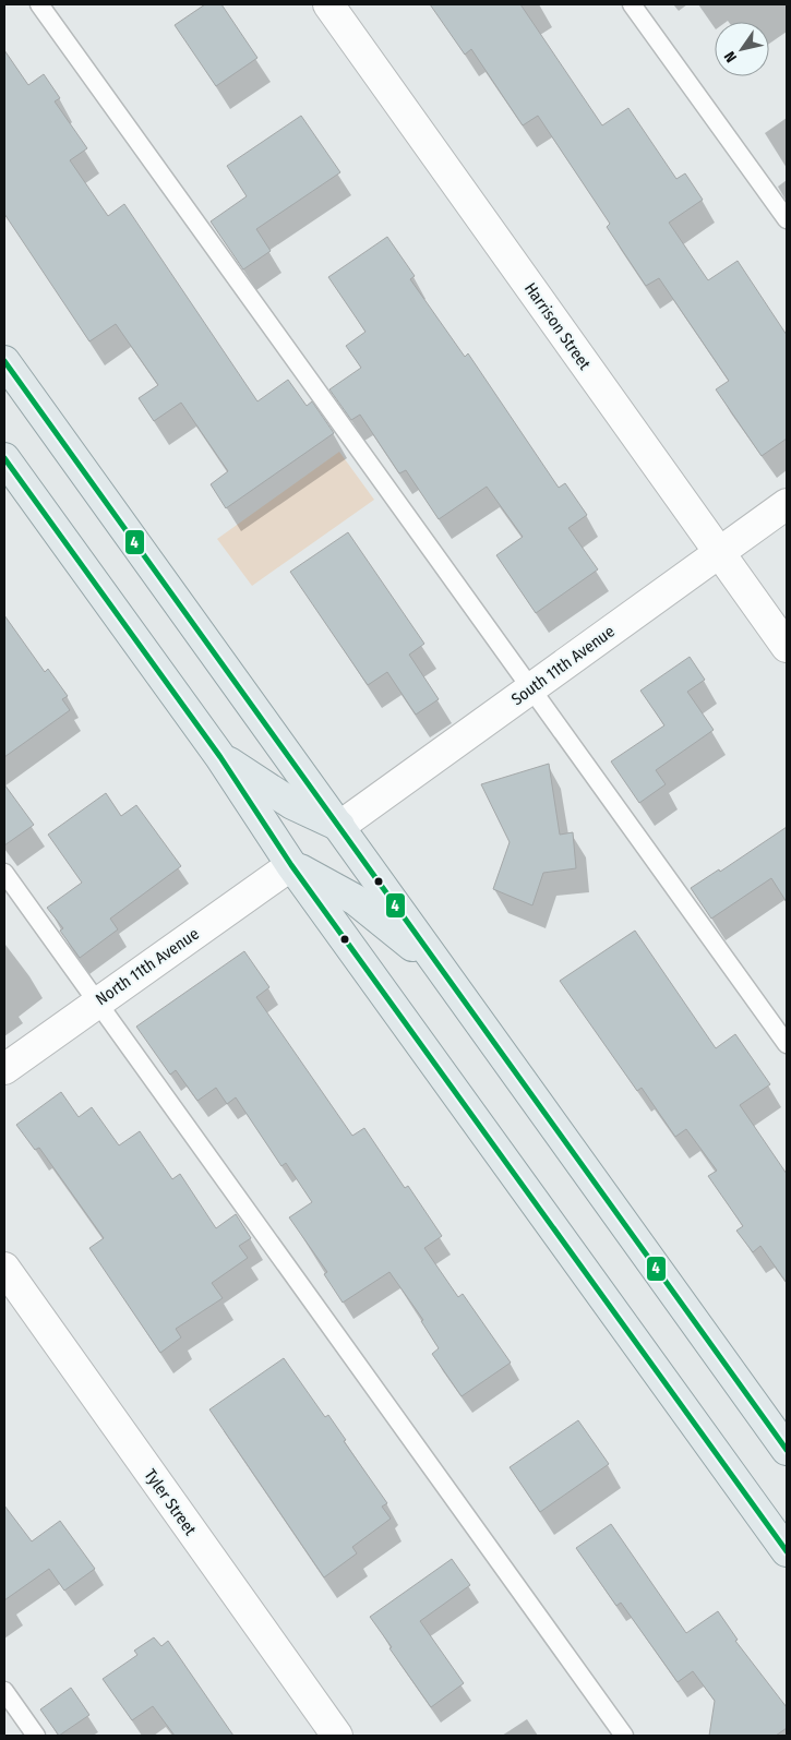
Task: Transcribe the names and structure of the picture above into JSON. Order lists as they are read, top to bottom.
{
  "streets": {
    "street": [
      "Harrison Street",
      "South 11th Avenue",
      "North 11th Avenue",
      "Tyler Street"
    ]
  },
  "crossings": [
    ["Harrison Street", "South 11th Avenue"]
  ],
  "lines": ["transit line 4"],
  "north": "bottom left"
}
